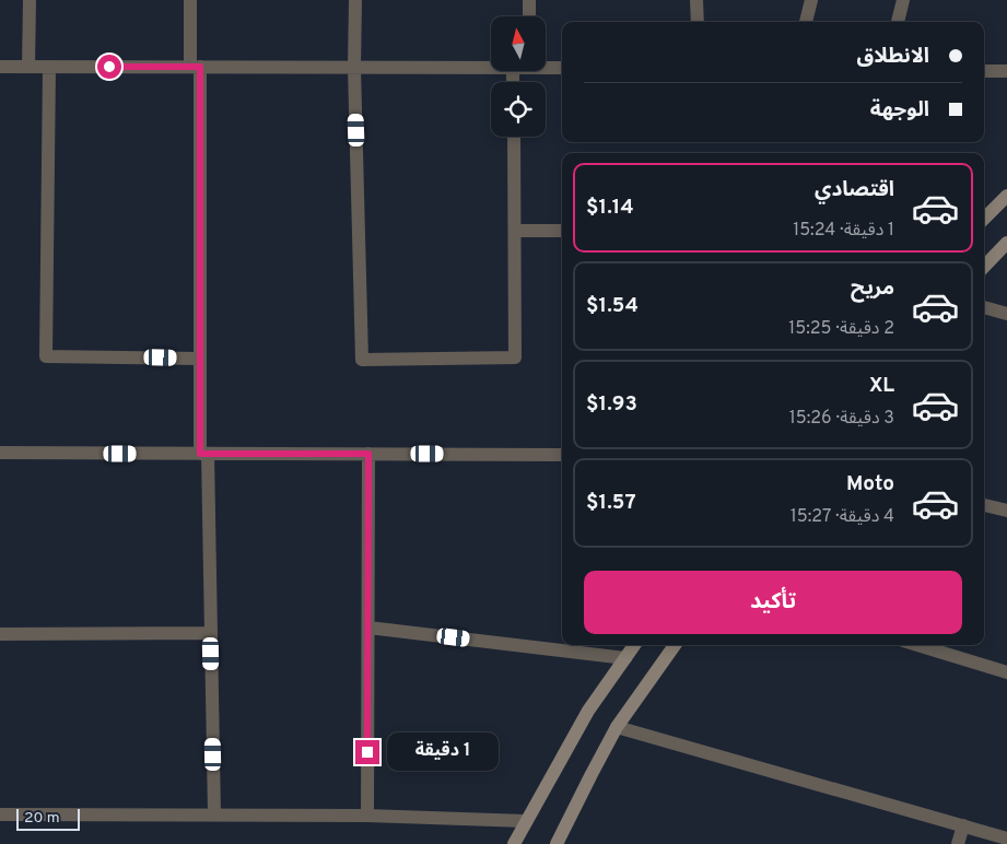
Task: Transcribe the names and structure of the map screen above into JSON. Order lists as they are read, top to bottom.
{
  "scale_bar": "20 m",
  "north": "top",
  "page": {
    "banner": ["الانطلاق", "الوجهة"],
    "list": [
      {
        "name": "اقتصادي",
        "note": "1 دقيقة · 15:24",
        "value": "$1.14"
      },
      {
        "name": "مريح",
        "note": "2 دقيقة · 15:25",
        "value": "$1.54"
      },
      {
        "name": "XL",
        "note": "3 دقيقة · 15:26",
        "value": "$1.93"
      },
      {
        "name": "Moto",
        "note": "4 دقيقة · 15:27",
        "value": "$1.57"
      }
    ],
    "buttons": "تأكيد",
    "bubble": "1 دقيقة",
    "scale": "20 m"
  }
}
